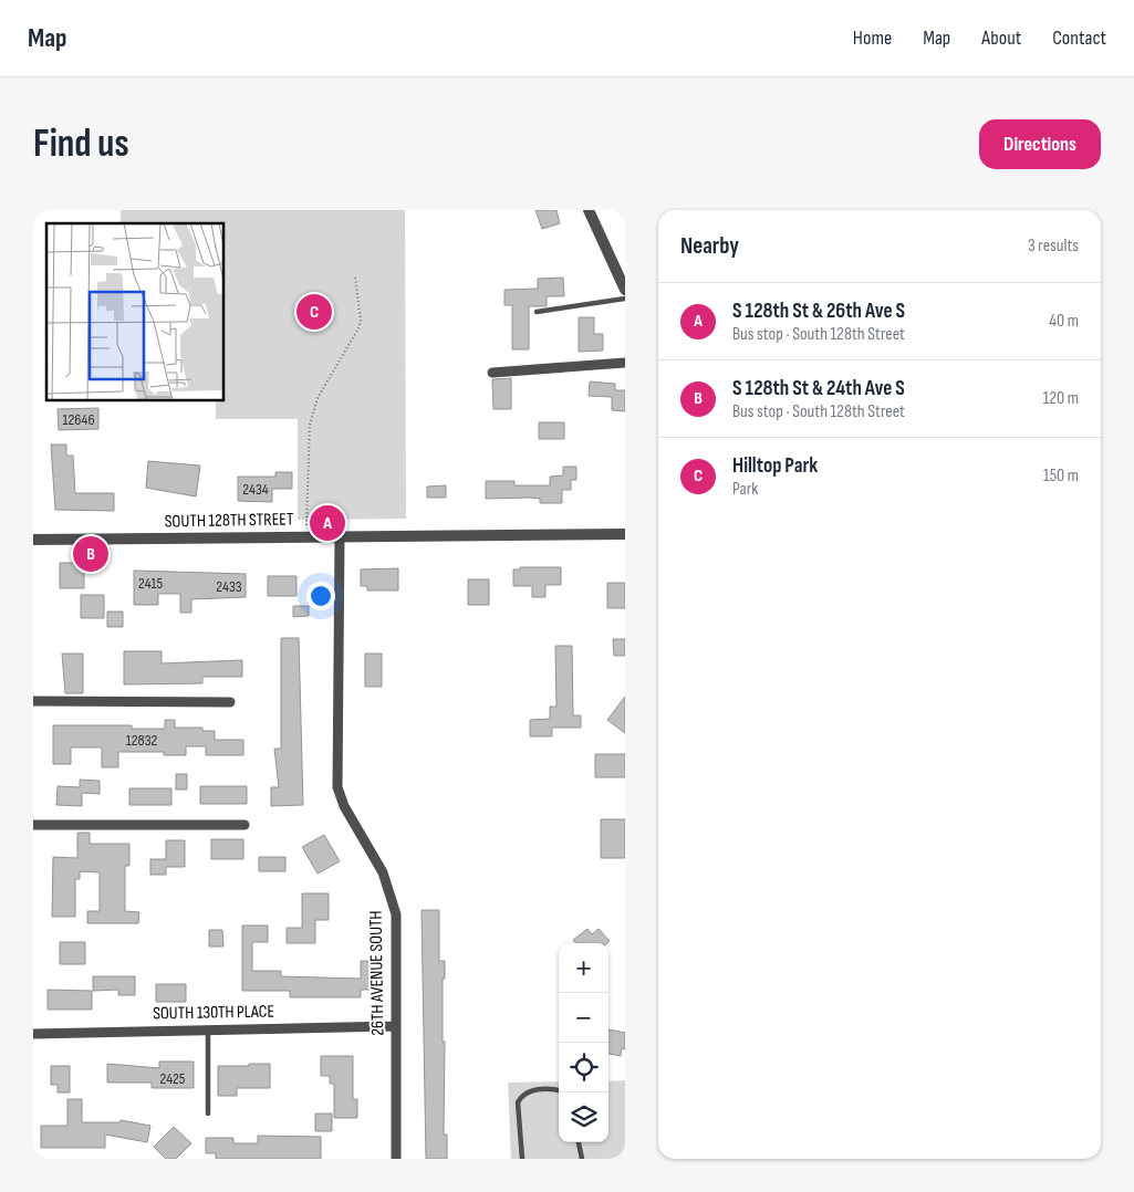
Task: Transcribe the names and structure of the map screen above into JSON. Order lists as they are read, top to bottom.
{
  "streets": {
    "street": ["SOUTH 128TH STREET", "26TH AVENUE SOUTH", "SOUTH 130TH PLACE"]
  },
  "crossings": [
    ["SOUTH 128TH STREET", "26TH AVENUE SOUTH"],
    ["26TH AVENUE SOUTH", "SOUTH 130TH PLACE"]
  ],
  "house_numbers": [
    "12646",
    "2434",
    "2415",
    "2433",
    "12832",
    "2425"
  ],
  "page": {
    "header": "Map",
    "nav": [
      "Home",
      "Map",
      "About",
      "Contact"
    ],
    "buttons": "Directions",
    "title": "Find us",
    "heading": ["Nearby", "3 results"],
    "list": [
      {
        "mark": "A",
        "name": "S 128th St & 26th Ave S",
        "note": "Bus stop · South 128th Street",
        "value": "40 m"
      },
      {
        "mark": "B",
        "name": "S 128th St & 24th Ave S",
        "note": "Bus stop · South 128th Street",
        "value": "120 m"
      },
      {
        "mark": "C",
        "name": "Hilltop Park",
        "note": "Park",
        "value": "150 m"
      }
    ],
    "pins": ["C", "A", "B"],
    "map_buttons": ["+", "−"]
  }
}
